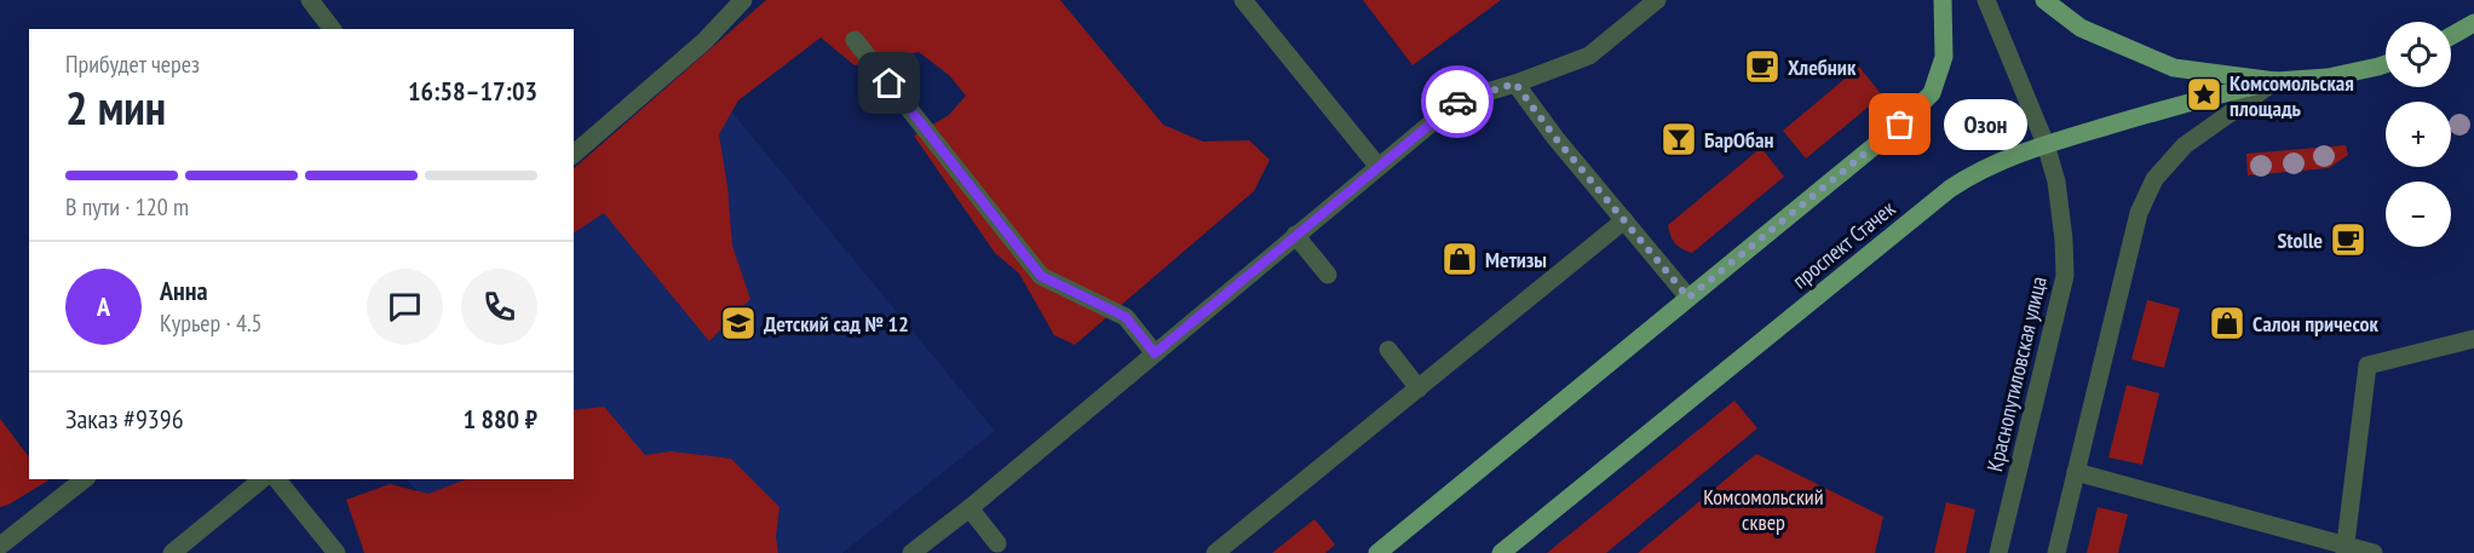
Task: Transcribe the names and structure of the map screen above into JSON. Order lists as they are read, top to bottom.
{
  "streets": {
    "main road": ["проспект Стачек"],
    "street": ["Краснопутиловская улица"]
  },
  "crossings": [
    ["проспект Стачек", "Краснопутиловская улица"]
  ],
  "parks": ["Комсомольский сквер"],
  "places": {
    "cafe": ["Хлебник", "Stolle"],
    "place": ["Комсомольская площадь"],
    "other": ["Озон"],
    "bar": ["БарОбан"],
    "shop": ["Метизы", "Салон причесок"],
    "school or university": ["Детский сад № 12"]
  },
  "page": {
    "map_buttons": ["+", "−"],
    "heading": ["2 мин", "Прибудет через", "16:58–17:03"],
    "panel": [
      "Анна",
      "Курьер · 4.5",
      "Заказ #9396",
      "1 880 ₽"
    ],
    "bubble": "Озон",
    "bar": "В пути · 120 m",
    "round": "А"
  }
}
